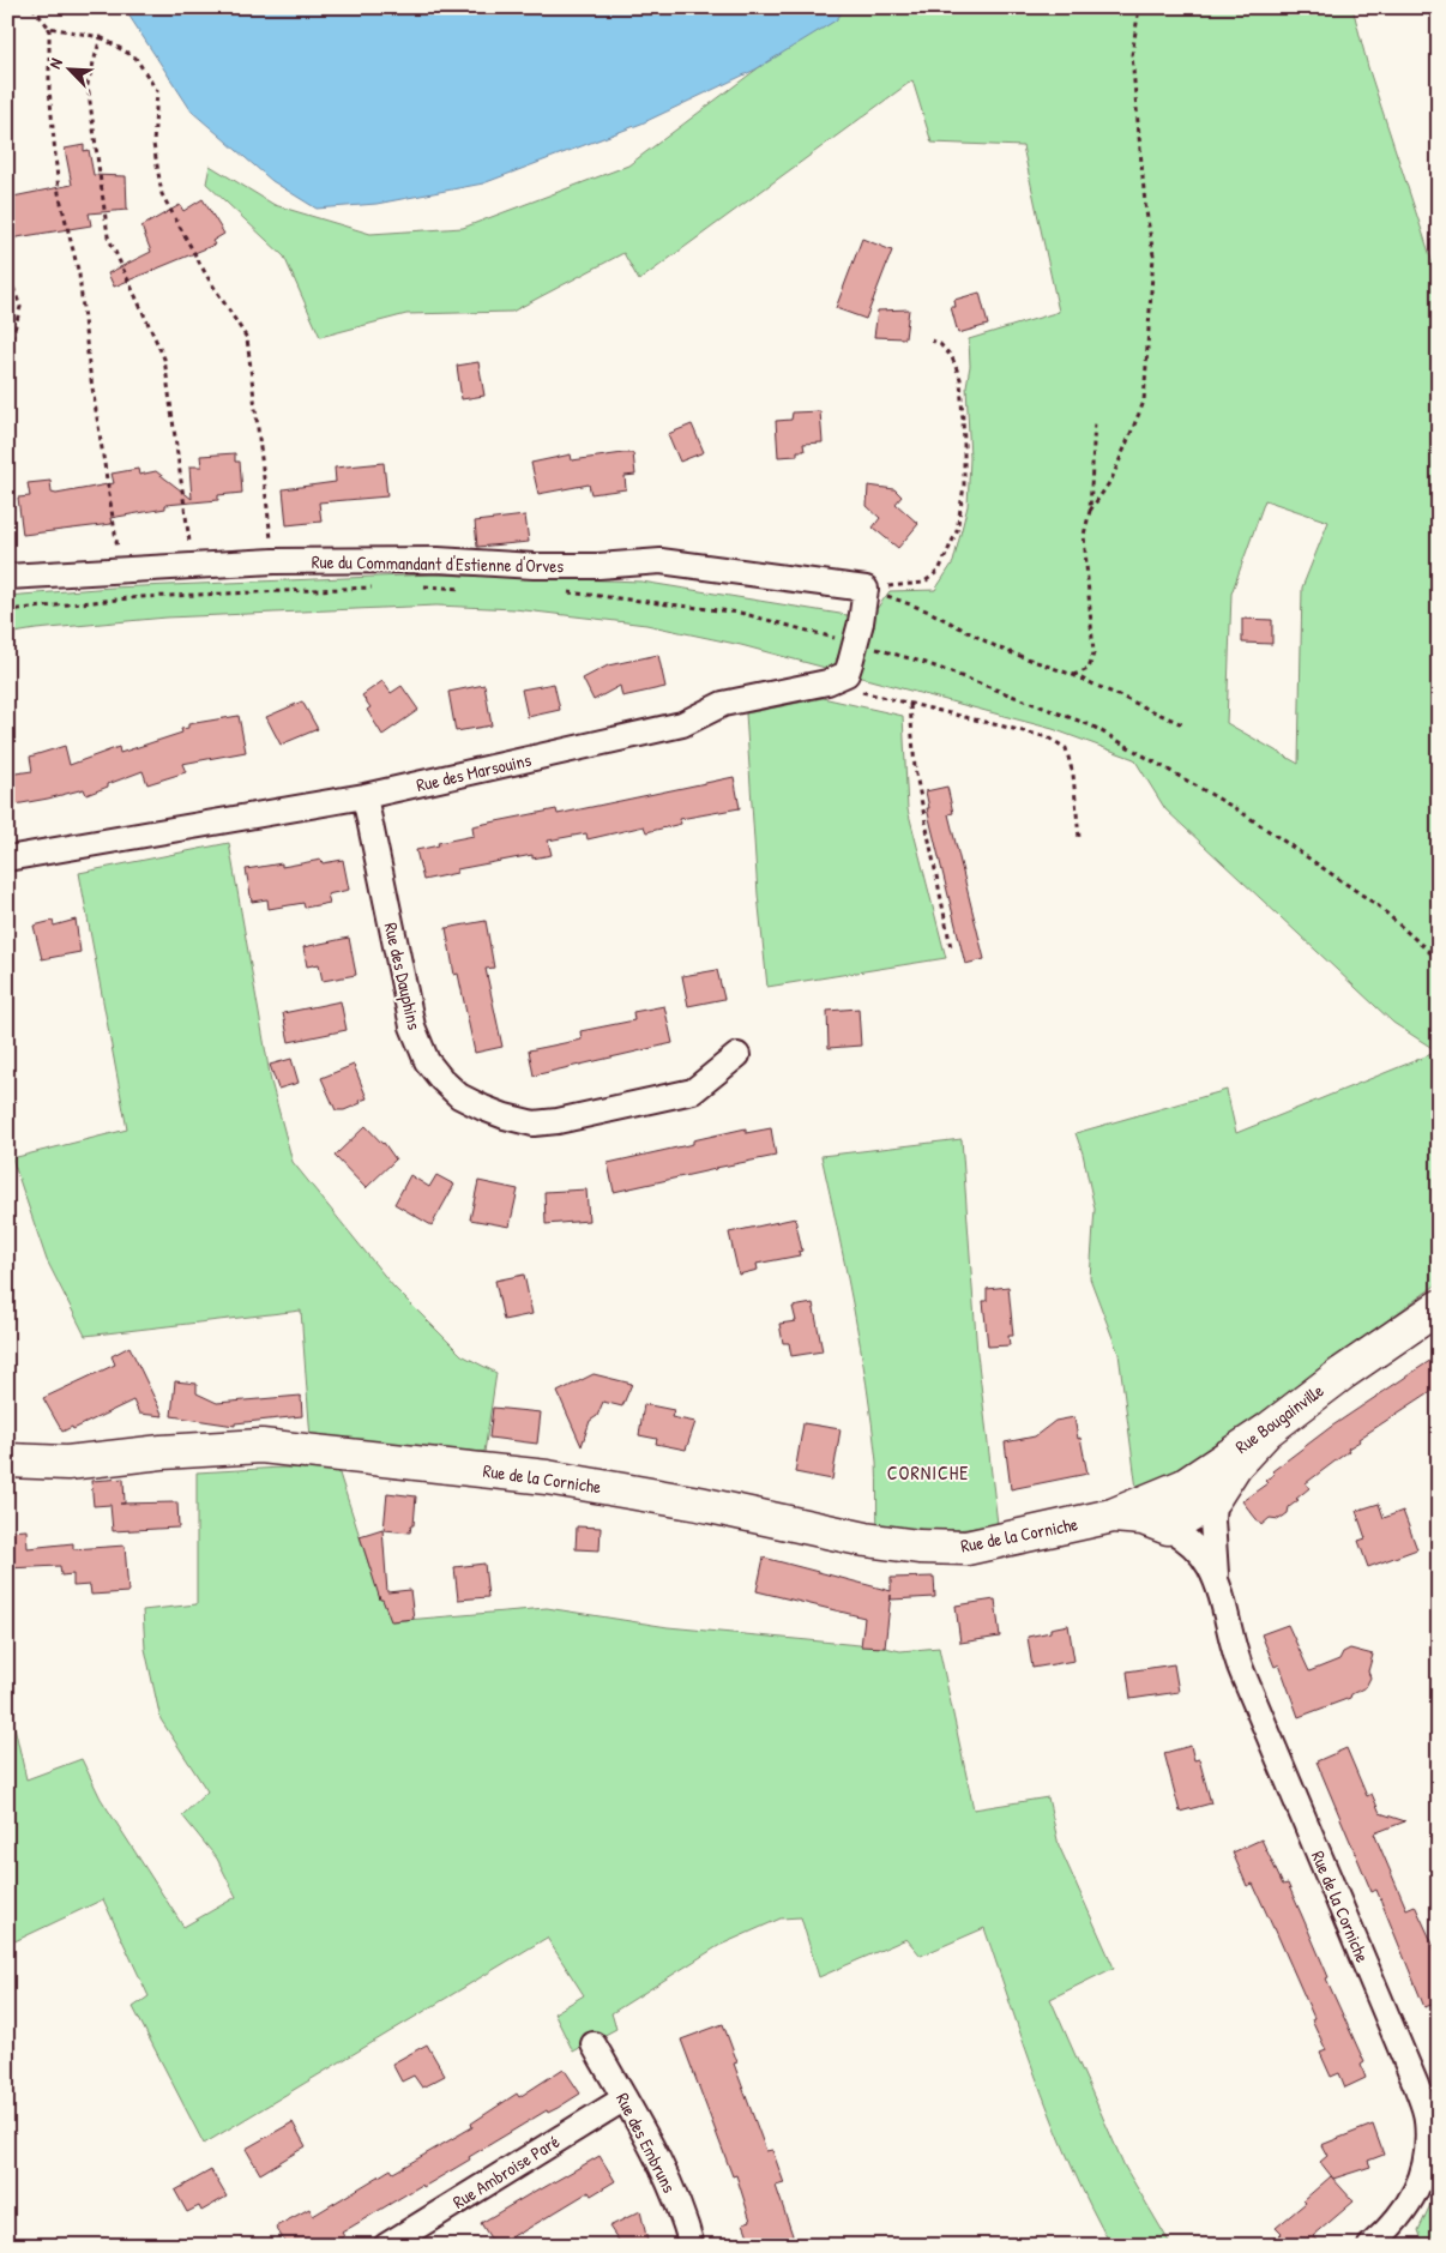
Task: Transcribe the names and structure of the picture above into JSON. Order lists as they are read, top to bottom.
{
  "streets": {
    "street": [
      "Rue du Commandant d'Estienne d'Orves",
      "Rue des Marsouins",
      "Rue des Dauphins",
      "Rue Bougainville",
      "Rue de la Corniche",
      "Rue des Embruns",
      "Rue Ambroise Paré"
    ]
  },
  "crossings": [
    ["Rue du Commandant d'Estienne d'Orves", "Rue des Marsouins"],
    ["Rue des Marsouins", "Rue des Dauphins"],
    ["Rue Bougainville", "Rue de la Corniche"],
    ["Rue des Embruns", "Rue Ambroise Paré"]
  ],
  "districts": ["CORNICHE"],
  "north": "top left"
}
